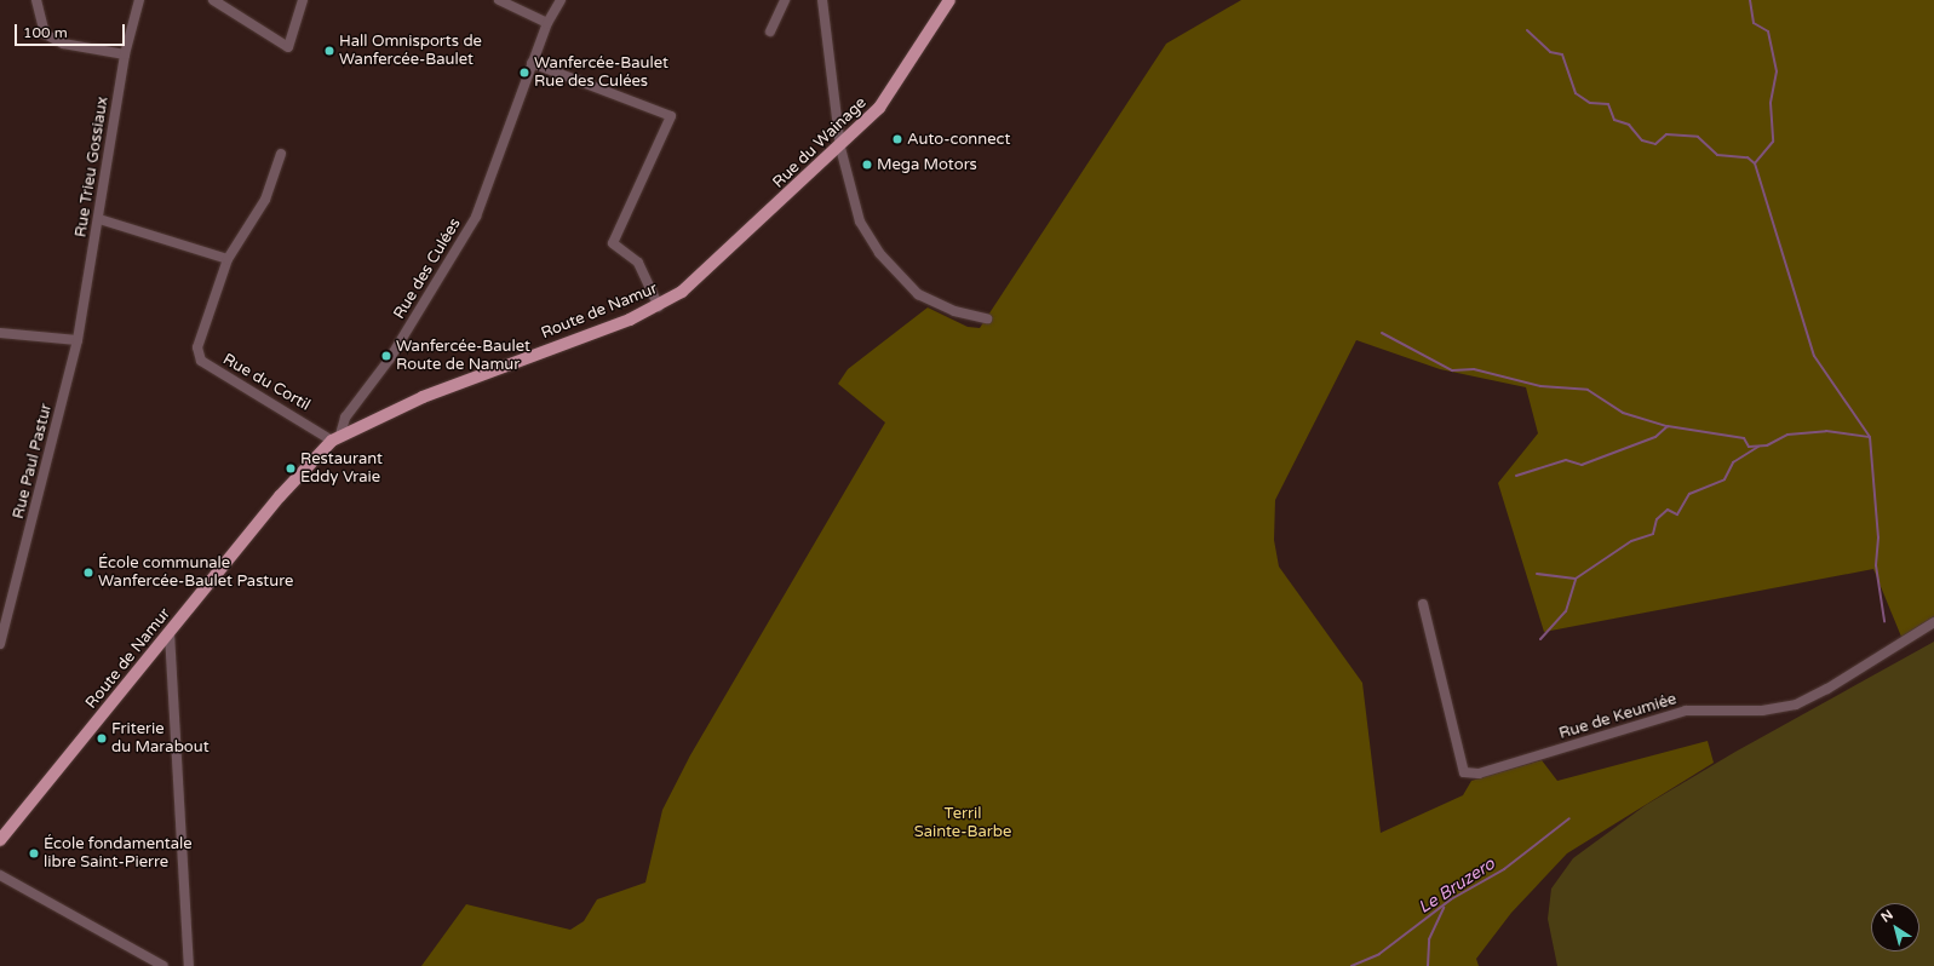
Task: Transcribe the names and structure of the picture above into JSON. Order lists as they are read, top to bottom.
{
  "streets": {
    "main road": ["Rue du Wainage", "Route de Namur"],
    "street": [
      "Rue Trieu Gossiaux",
      "Rue des Culées",
      "Rue du Cortil",
      "Rue Paul Pastur",
      "Rue de Keumiée"
    ]
  },
  "crossings": [
    ["Rue du Wainage", "Route de Namur"],
    ["Rue Trieu Gossiaux", "Rue Paul Pastur"],
    ["Rue des Culées", "Route de Namur"],
    ["Rue des Culées", "Rue du Cortil"],
    ["Route de Namur", "Rue du Cortil"]
  ],
  "water": ["Le Bruzero"],
  "parks": ["Terril Sainte-Barbe"],
  "places": [
    "Hall Omnisports de Wanfercée-Baulet",
    "Wanfercée-Baulet Rue des Culées",
    "Auto-connect",
    "Mega Motors",
    "Wanfercée-Baulet Route de Namur",
    "Restaurant Eddy Vraie",
    "École communale Wanfercée-Baulet Pasture",
    "Friterie du Marabout",
    "École fondamentale libre Saint-Pierre"
  ],
  "scale_bar": "100 m",
  "north": "top left"
}
